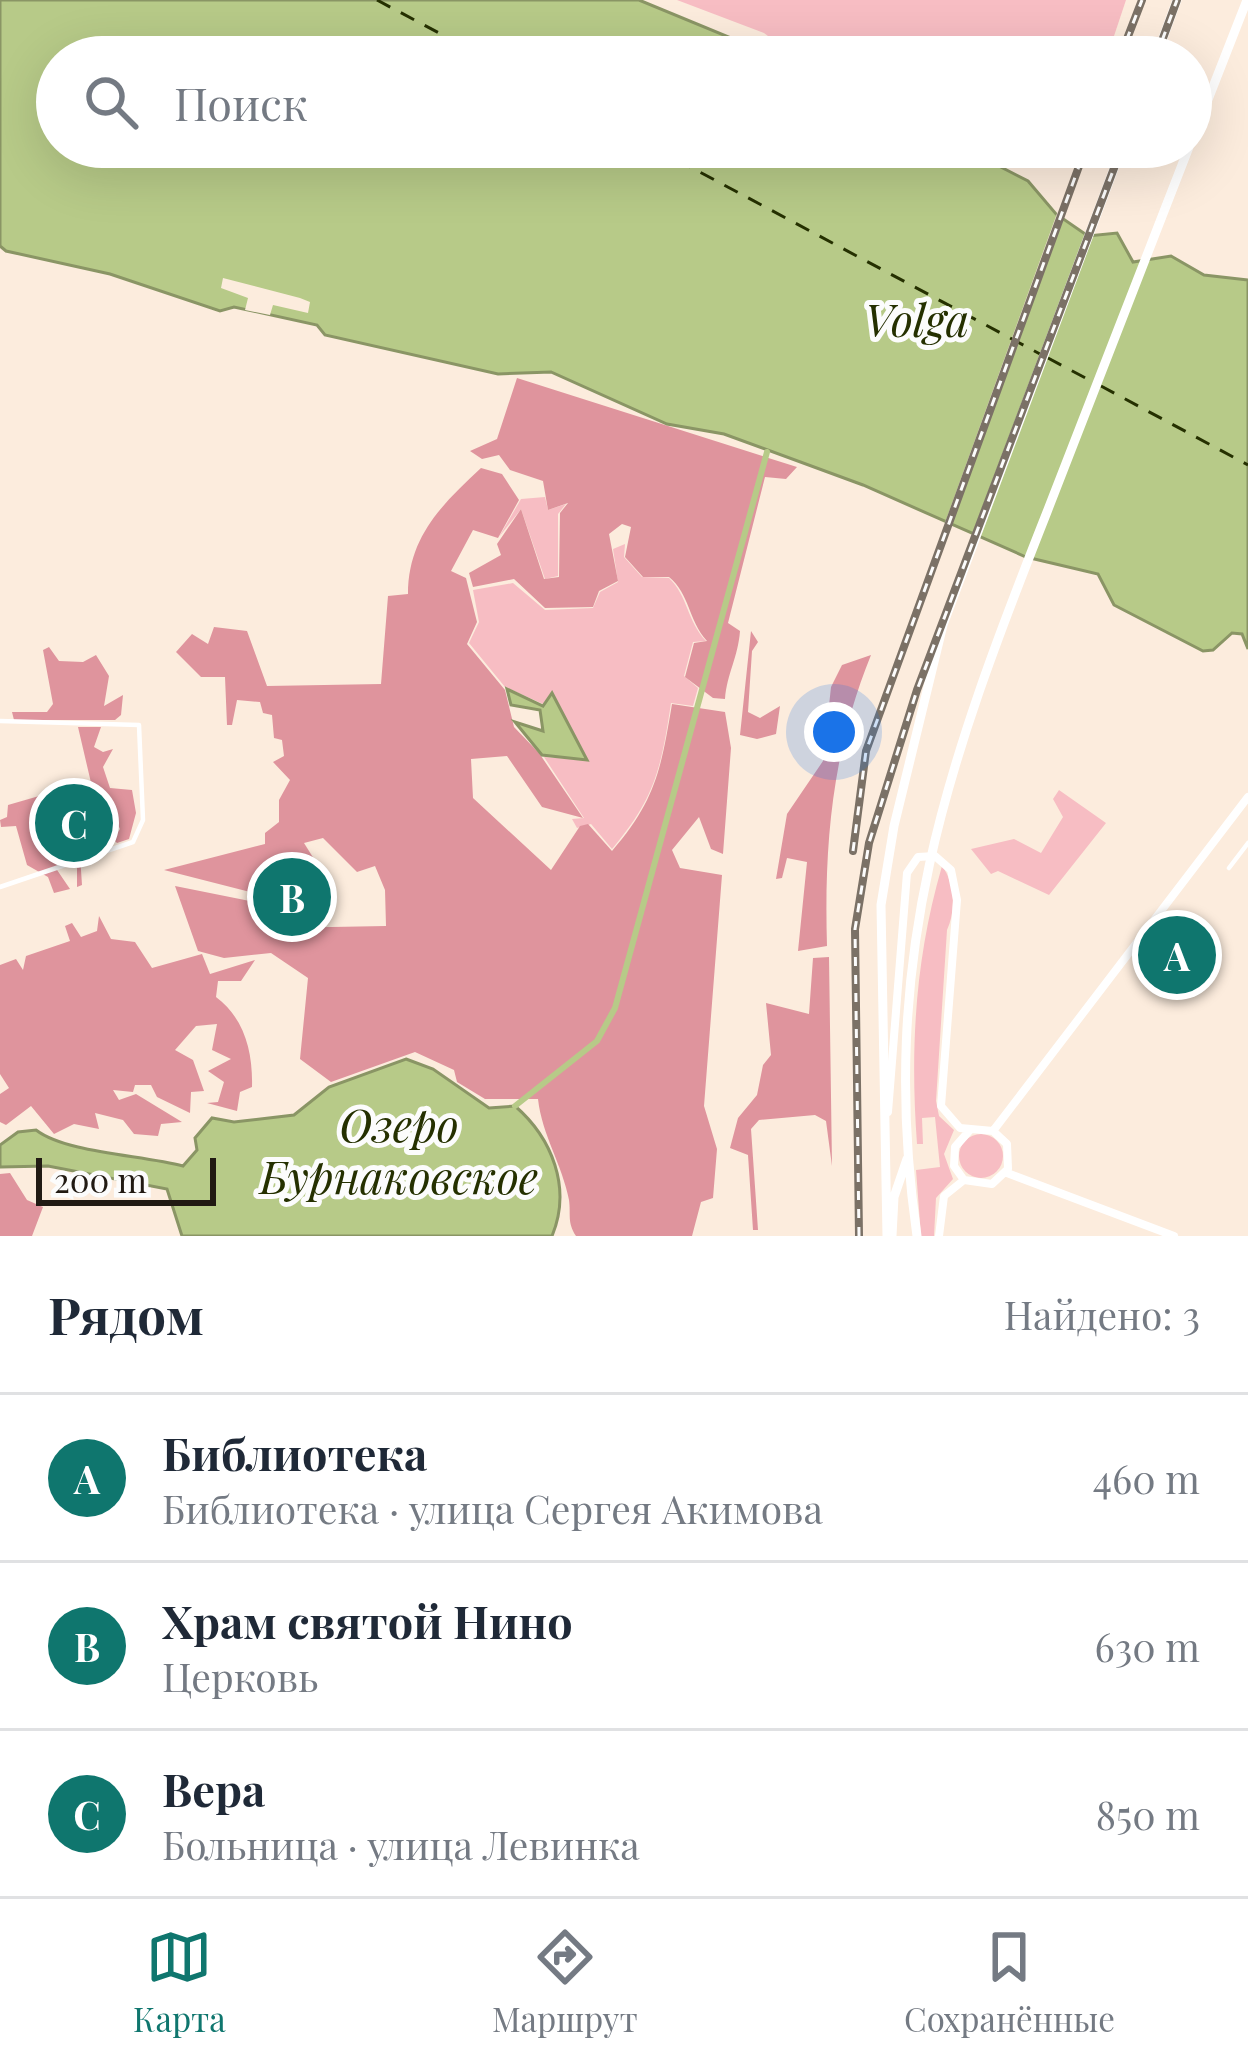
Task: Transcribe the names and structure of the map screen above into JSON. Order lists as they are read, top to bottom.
{
  "water": ["Volga", "Озеро Бурнаковское"],
  "scale_bar": "200 m",
  "page": {
    "search": "Поиск",
    "pins": ["C", "B", "A"],
    "scale": "200 m",
    "heading": ["Рядом", "Найдено: 3"],
    "list": [
      {
        "mark": "A",
        "name": "Библиотека",
        "note": "Библиотека · улица Сергея Акимова",
        "value": "460 m"
      },
      {
        "mark": "B",
        "name": "Храм святой Нино",
        "note": "Церковь",
        "value": "630 m"
      },
      {
        "mark": "C",
        "name": "Вера",
        "note": "Больница · улица Левинка",
        "value": "850 m"
      }
    ],
    "nav": ["Карта", "Маршрут", "Сохранённые"]
  }
}
